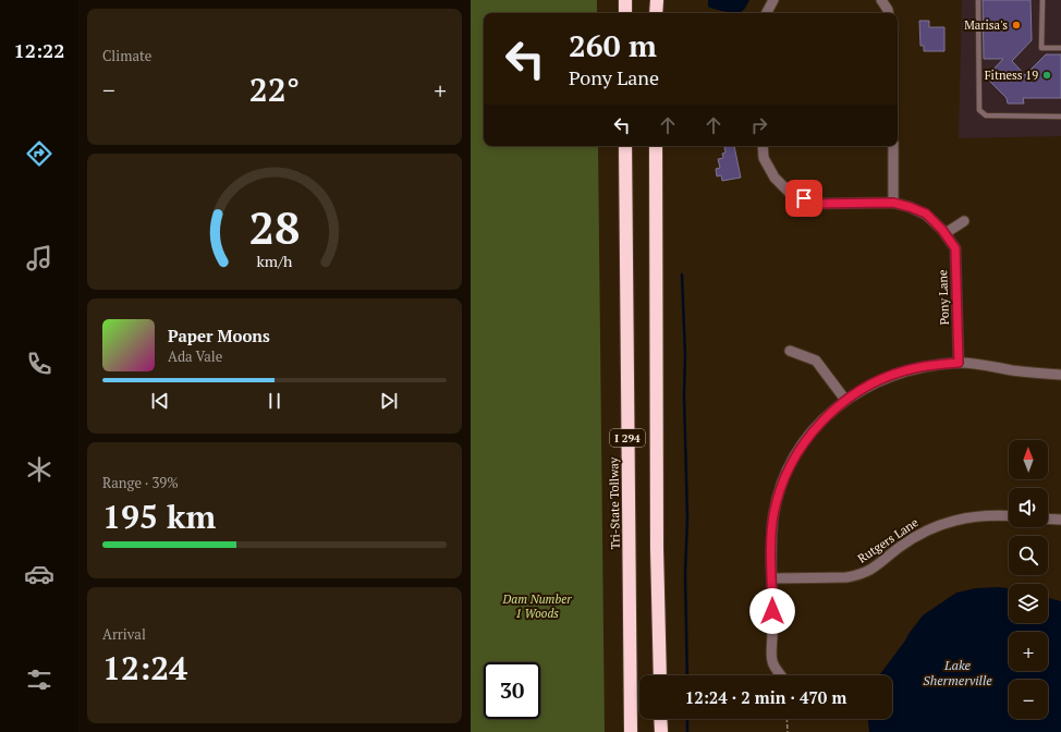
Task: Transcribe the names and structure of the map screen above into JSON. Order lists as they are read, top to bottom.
{
  "streets": {
    "highway": ["I 294", "Tri-State Tollway"],
    "street": ["Pony Lane", "Rutgers Lane"]
  },
  "water": ["Lake Shermerville"],
  "parks": ["Dam Number 1 Woods"],
  "places": ["Marisa's", "Fitness 19"],
  "north": "top",
  "page": {
    "tabs": "12:22",
    "tile": [
      "Climate",
      ["Range · 39%", "195 km"],
      ["Arrival", "12:24"]
    ],
    "turn": ["260 m", "Pony Lane"],
    "heat": ["−", "22°", "+"],
    "song": ["Paper Moons", "Ada Vale"],
    "map_buttons": ["+", "−"],
    "limit": "30",
    "trip": "12:24 · 2 min · 470 m",
    "gauge": ["28", "km/h"]
  }
}
